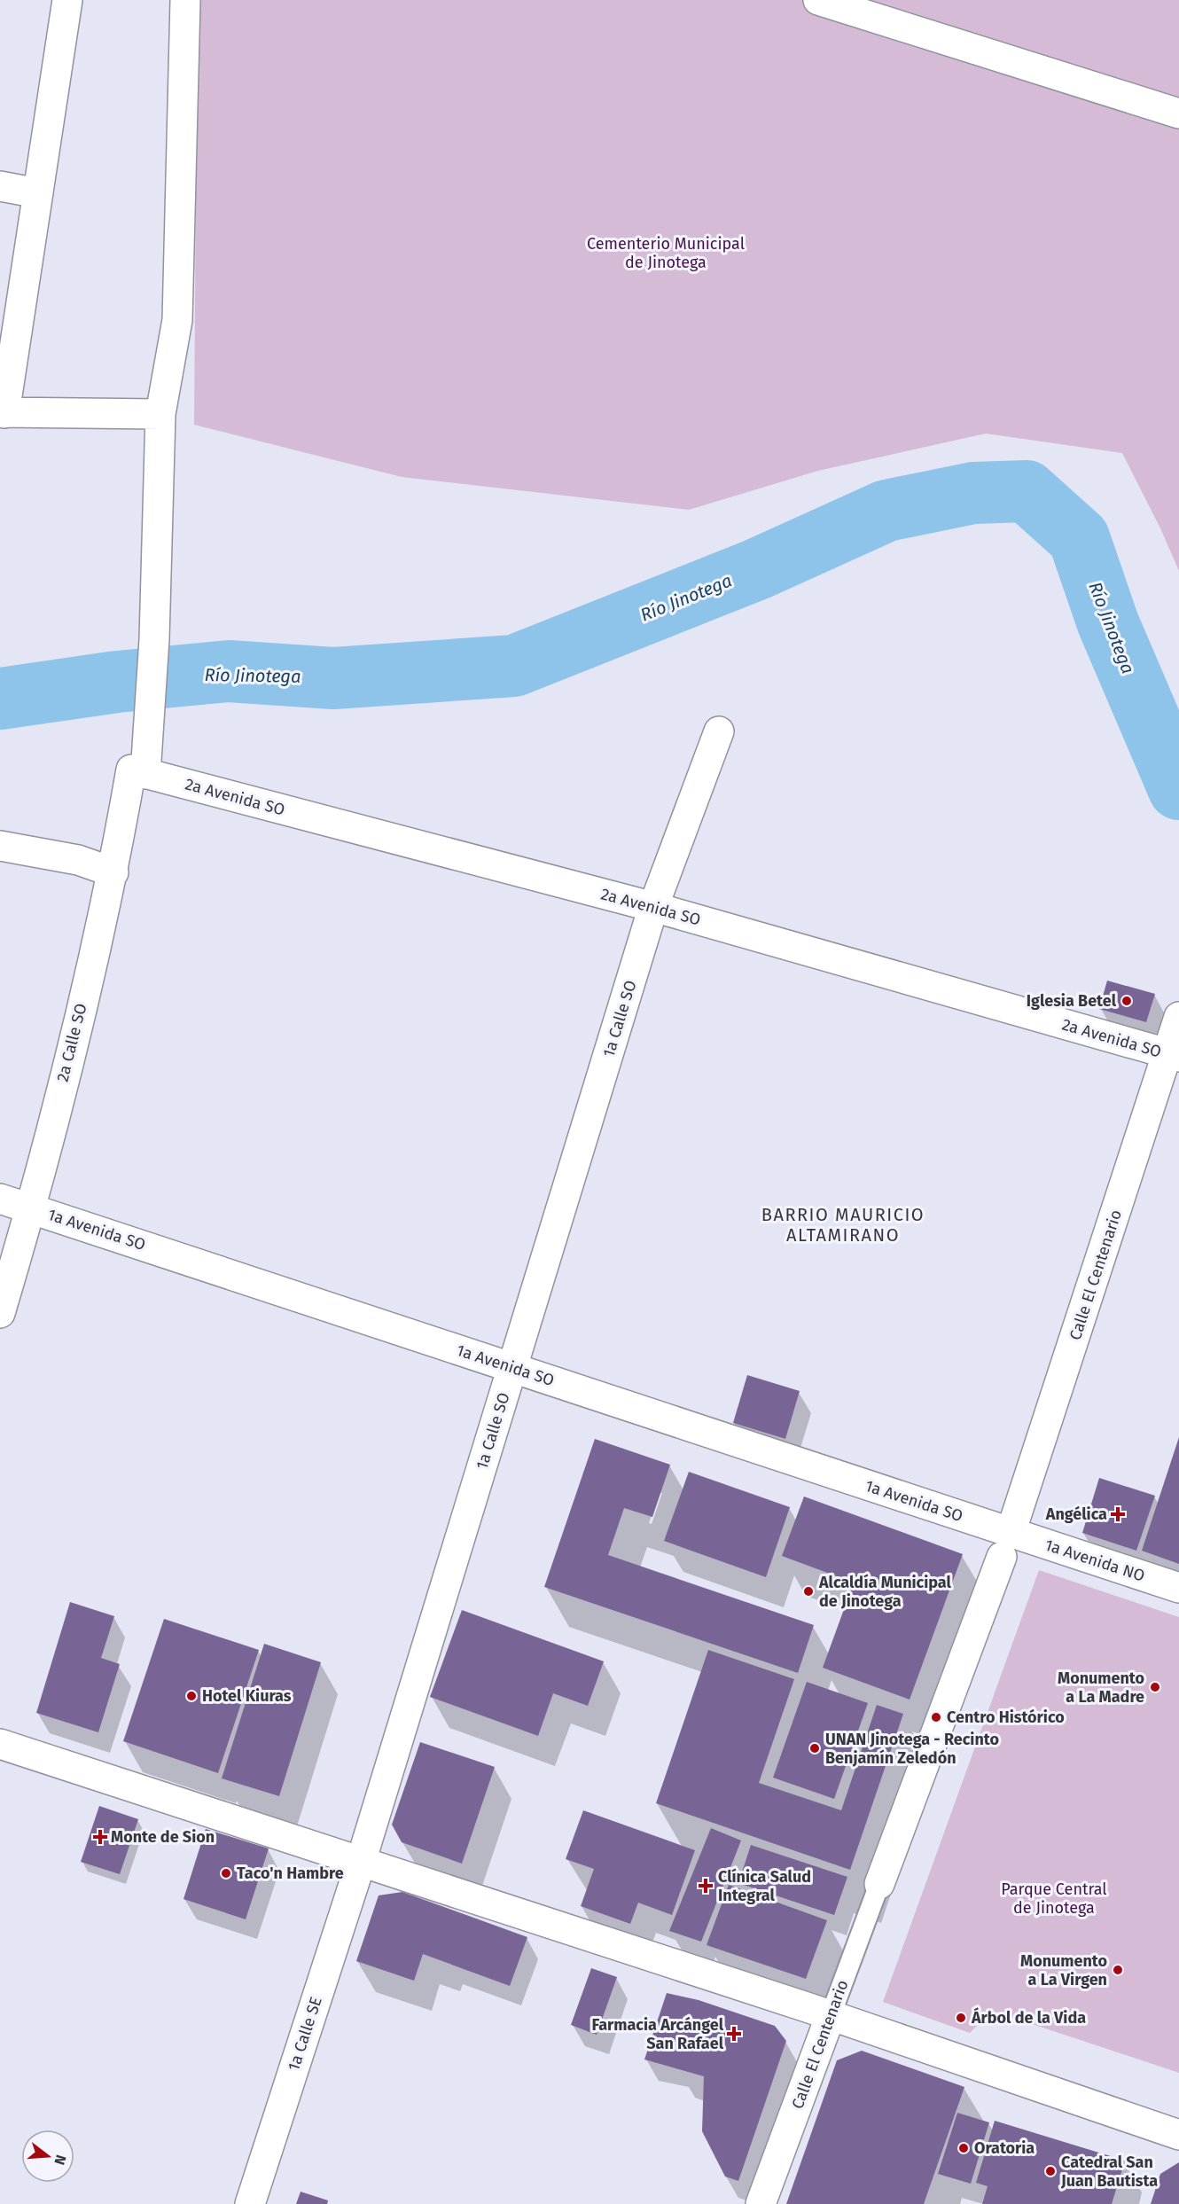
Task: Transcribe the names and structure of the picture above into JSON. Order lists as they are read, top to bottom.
{
  "streets": {
    "street": [
      "2a Avenida SO",
      "1a Calle SO",
      "2a Calle SO",
      "1a Avenida SO",
      "Calle El Centenario",
      "1a Avenida NO",
      "1a Calle SE"
    ]
  },
  "crossings": [
    ["2a Avenida SO", "1a Calle SO"],
    ["2a Avenida SO", "2a Calle SO"],
    ["2a Avenida SO", "Calle El Centenario"],
    ["1a Calle SO", "1a Avenida SO"],
    ["1a Calle SO", "1a Calle SE"],
    ["2a Calle SO", "1a Avenida SO"],
    ["1a Avenida SO", "Calle El Centenario"],
    ["1a Avenida SO", "1a Avenida NO"],
    ["Calle El Centenario", "1a Avenida NO"]
  ],
  "districts": ["BARRIO MAURICIO ALTAMIRANO"],
  "water": ["Río Jinotega"],
  "parks": ["Cementerio Municipal de Jinotega", "Parque Central de Jinotega"],
  "places": {
    "other": [
      "Iglesia Betel",
      "Alcaldía Municipal de Jinotega",
      "Monumento a La Madre",
      "Hotel Kiuras",
      "Centro Histórico",
      "UNAN Jinotega - Recinto Benjamín Zeledón",
      "Taco'n Hambre",
      "Monumento a La Virgen",
      "Árbol de la Vida",
      "Oratoria",
      "Catedral San Juan Bautista"
    ],
    "health": [
      "Angélica",
      "Monte de Sion",
      "Clínica Salud Integral",
      "Farmacia Arcángel San Rafael"
    ]
  },
  "north": "right"
}
